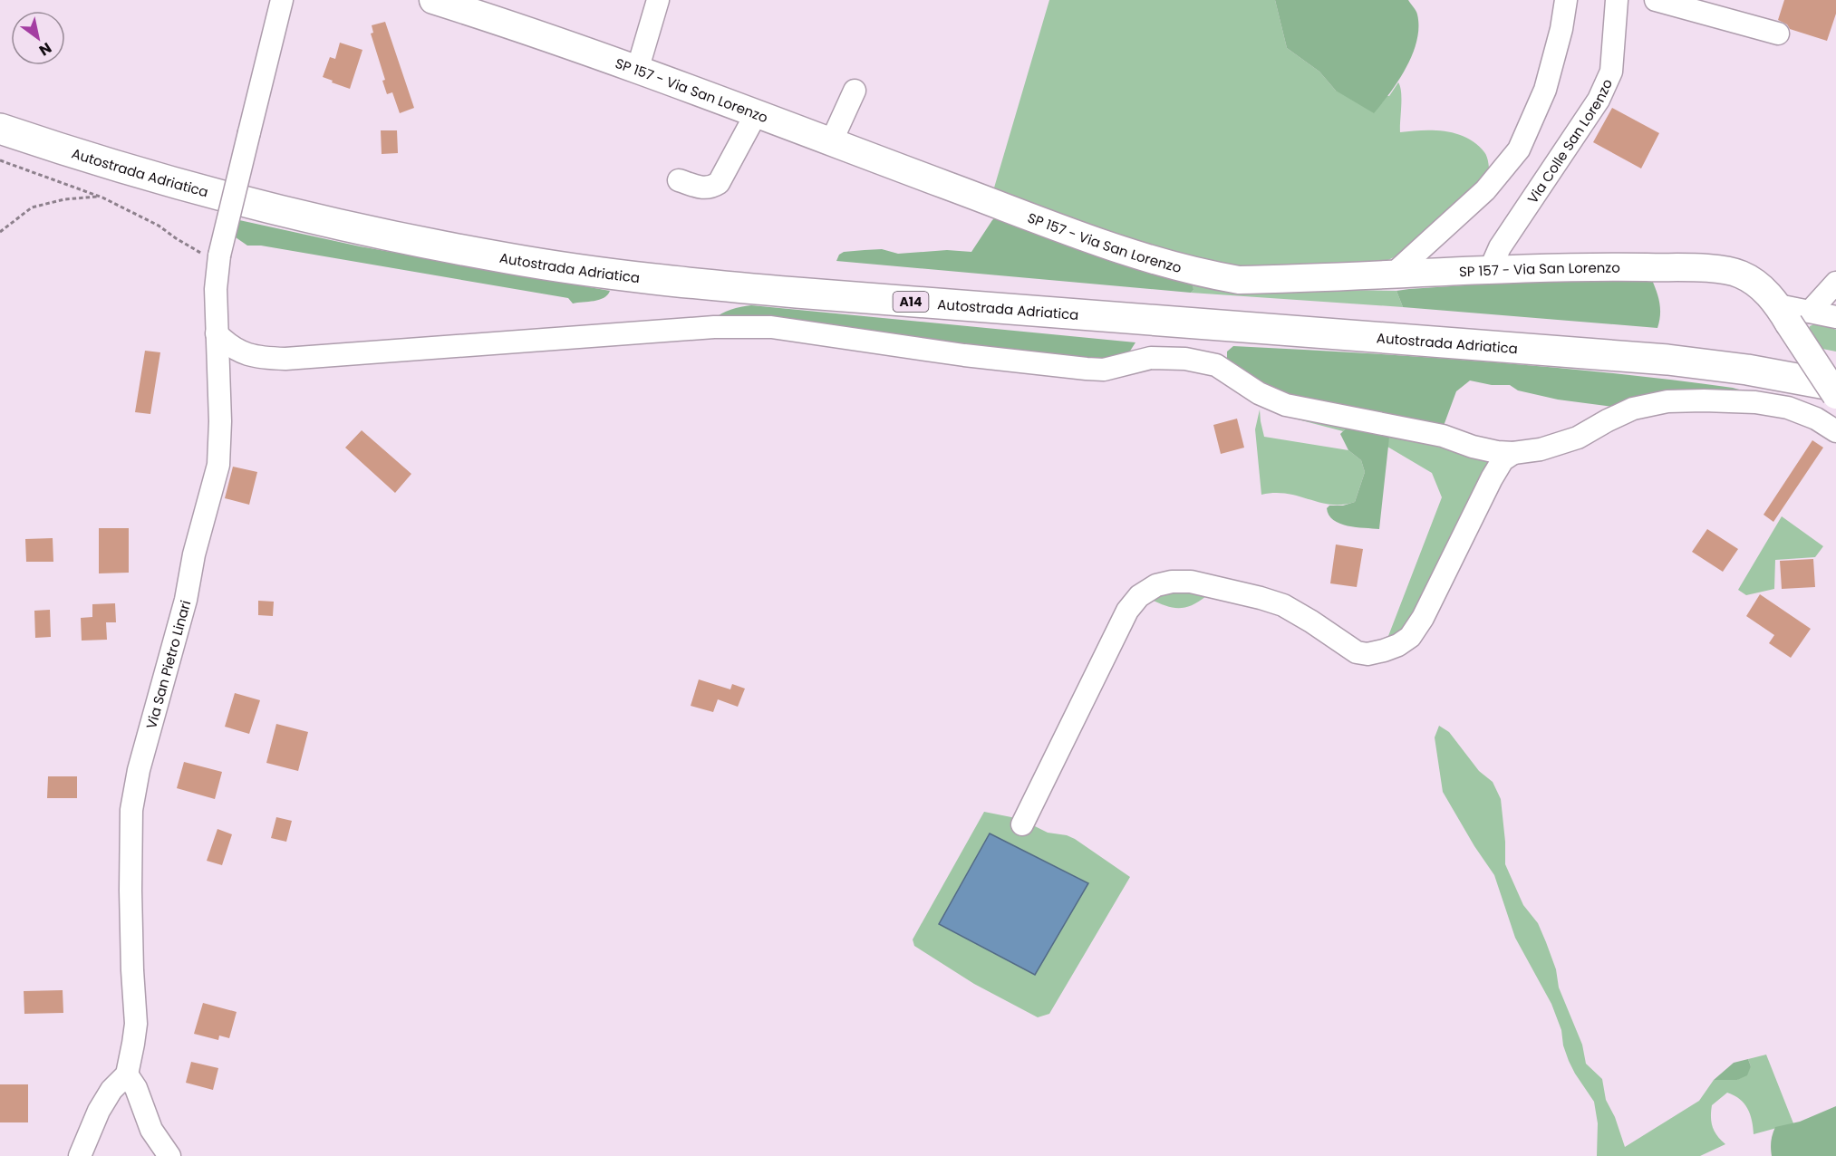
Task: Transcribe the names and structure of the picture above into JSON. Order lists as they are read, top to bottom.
{
  "streets": {
    "highway": ["Autostrada Adriatica", "A14"],
    "main road": ["SP 157 - Via San Lorenzo"],
    "street": ["Via Colle San Lorenzo", "Via San Pietro Linari"]
  },
  "crossings": [
    ["SP 157 - Via San Lorenzo", "Via Colle San Lorenzo"]
  ],
  "north": "bottom right"
}
